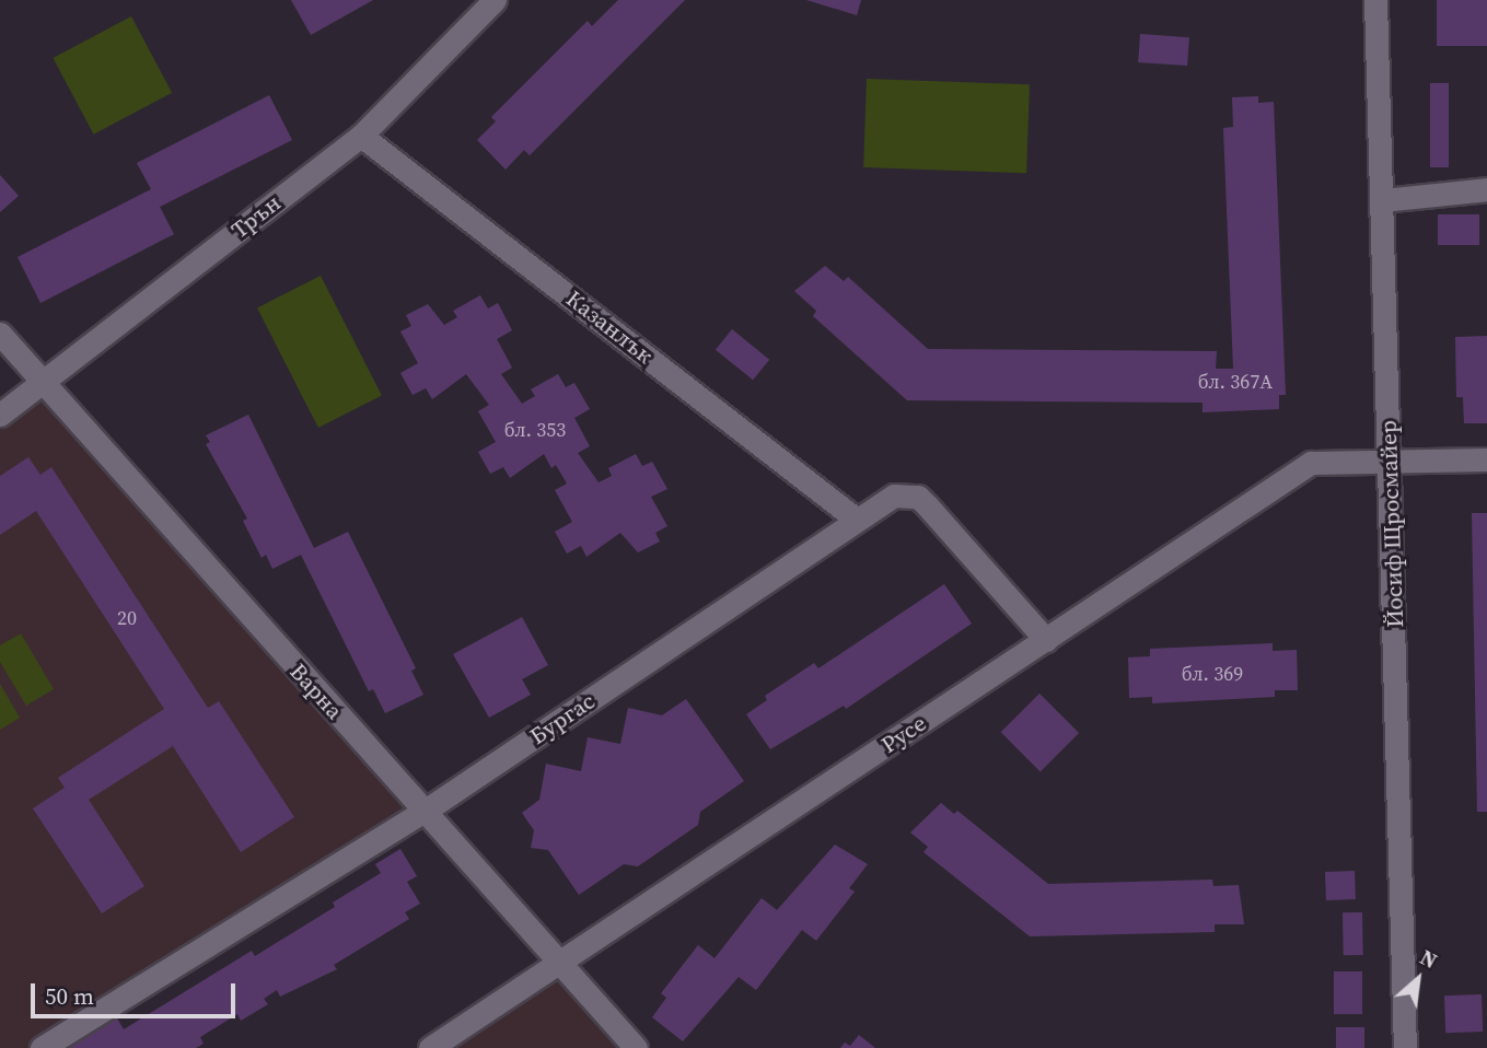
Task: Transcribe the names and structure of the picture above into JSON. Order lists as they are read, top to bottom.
{
  "streets": {
    "street": [
      "Трън",
      "Казанлък",
      "Йосиф Щросмайер",
      "Варна",
      "Бургас",
      "Русе"
    ]
  },
  "crossings": [
    ["Трън", "Казанлък"],
    ["Трън", "Варна"],
    ["Казанлък", "Бургас"],
    ["Йосиф Щросмайер", "Русе"],
    ["Варна", "Бургас"],
    ["Варна", "Русе"],
    ["Бургас", "Русе"]
  ],
  "house_numbers": [
    "бл. 367А",
    "бл. 353",
    "20",
    "бл. 369"
  ],
  "scale_bar": "50 m",
  "north": "top right"
}
